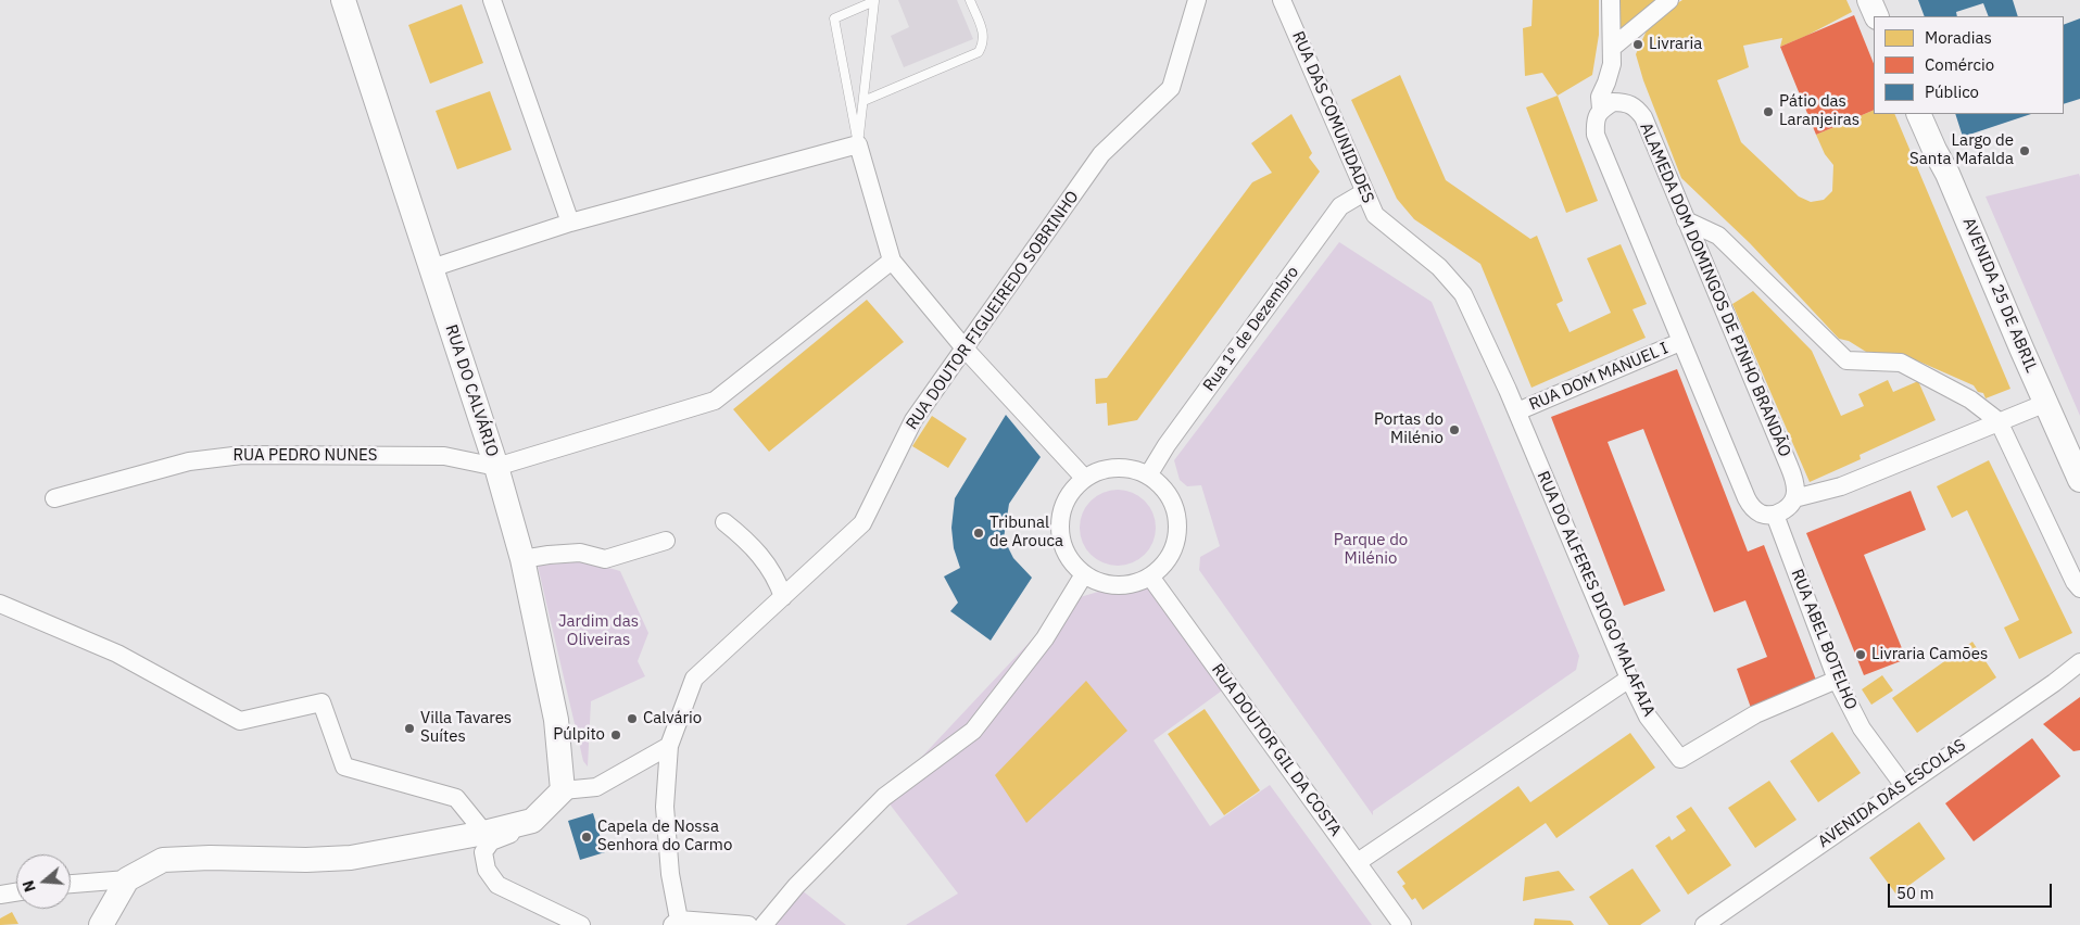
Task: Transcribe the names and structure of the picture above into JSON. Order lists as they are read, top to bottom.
{
  "streets": {
    "street": [
      "RUA DAS COMUNIDADES",
      "ALAMEDA DOM DOMINGOS DE PINHO BRANDÃO",
      "AVENIDA 25 DE ABRIL",
      "RUA DOUTOR FIGUEIREDO SOBRINHO",
      "Rua 1º de Dezembro",
      "RUA DOM MANUEL I",
      "RUA DO CALVÁRIO",
      "RUA PEDRO NUNES",
      "RUA DO ALFERES DIOGO MALAFAIA",
      "RUA ABEL BOTELHO",
      "RUA DOUTOR GIL DA COSTA",
      "AVENIDA DAS ESCOLAS"
    ]
  },
  "crossings": [
    ["RUA DAS COMUNIDADES", "Rua 1º de Dezembro"],
    ["RUA DAS COMUNIDADES", "RUA DOM MANUEL I"],
    ["RUA DAS COMUNIDADES", "RUA DO ALFERES DIOGO MALAFAIA"],
    ["Rua 1º de Dezembro", "RUA DOUTOR GIL DA COSTA"],
    ["RUA DOM MANUEL I", "RUA DO ALFERES DIOGO MALAFAIA"],
    ["RUA DO CALVÁRIO", "RUA PEDRO NUNES"],
    ["RUA DO ALFERES DIOGO MALAFAIA", "RUA ABEL BOTELHO"],
    ["RUA ABEL BOTELHO", "AVENIDA DAS ESCOLAS"]
  ],
  "parks": ["Parque do Milénio", "Jardim das Oliveiras"],
  "places": [
    "Livraria",
    "Pátio das Laranjeiras",
    "Largo de Santa Mafalda",
    "Portas do Milénio",
    "Tribunal de Arouca",
    "Livraria Camões",
    "Calvário",
    "Villa Tavares Suítes",
    "Púlpito",
    "Capela de Nossa Senhora do Carmo"
  ],
  "legend": ["Moradias", "Comércio", "Público"],
  "scale_bar": "50 m",
  "north": "left"
}
